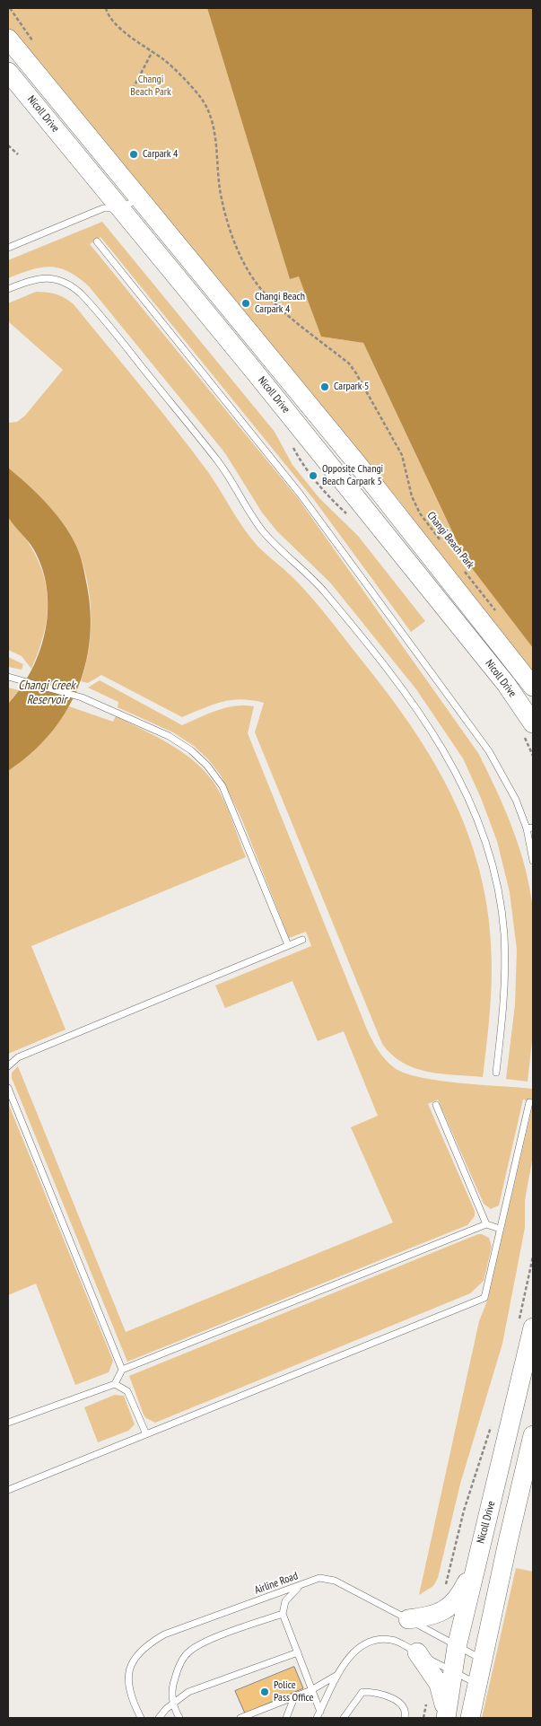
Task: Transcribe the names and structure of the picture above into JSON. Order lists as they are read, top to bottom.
{
  "streets": {
    "main road": ["Nicoll Drive"],
    "lane": ["Airline Road"],
    "path": ["Changi Beach Park"]
  },
  "crossings": [
    ["Nicoll Drive", "Airline Road"]
  ],
  "water": ["Changi Creek Reservoir"],
  "parks": ["Changi Beach Park"],
  "places": [
    "Carpark 4",
    "Changi Beach Carpark 4",
    "Carpark 5",
    "Opposite Changi Beach Carpark 5",
    "Police Pass Office"
  ]
}
